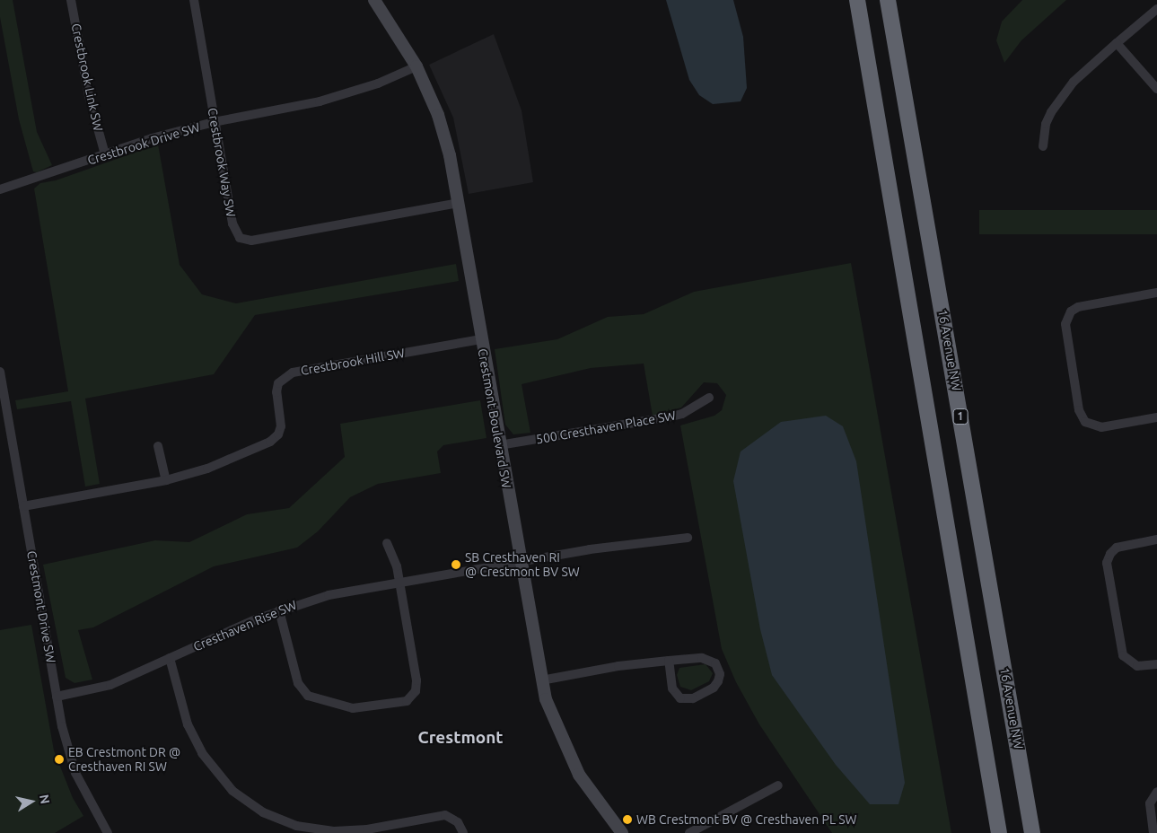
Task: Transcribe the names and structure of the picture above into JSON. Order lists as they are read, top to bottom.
{
  "streets": {
    "highway": ["16 Avenue NW", "1"],
    "street": [
      "Crestbrook Link SW",
      "Crestbrook Drive SW",
      "Crestbrook Way SW",
      "Crestbrook Hill SW",
      "Crestmont Boulevard SW",
      "500 Cresthaven Place SW",
      "Crestmont Drive SW",
      "Cresthaven Rise SW"
    ]
  },
  "crossings": [
    ["Crestbrook Link SW", "Crestbrook Drive SW"],
    ["Crestbrook Drive SW", "Crestbrook Way SW"],
    ["Crestbrook Drive SW", "Crestmont Boulevard SW"],
    ["Crestbrook Way SW", "Crestmont Boulevard SW"],
    ["Crestbrook Hill SW", "Crestmont Boulevard SW"],
    ["Crestbrook Hill SW", "Crestmont Drive SW"],
    ["Crestmont Boulevard SW", "500 Cresthaven Place SW"],
    ["Crestmont Boulevard SW", "Cresthaven Rise SW"],
    ["Crestmont Drive SW", "Cresthaven Rise SW"]
  ],
  "districts": ["Crestmont"],
  "places": ["SB Cresthaven RI @ Crestmont BV SW", "EB Crestmont DR @ Cresthaven RI SW", "WB Crestmont BV @ Cresthaven PL SW"],
  "north": "right"
}
